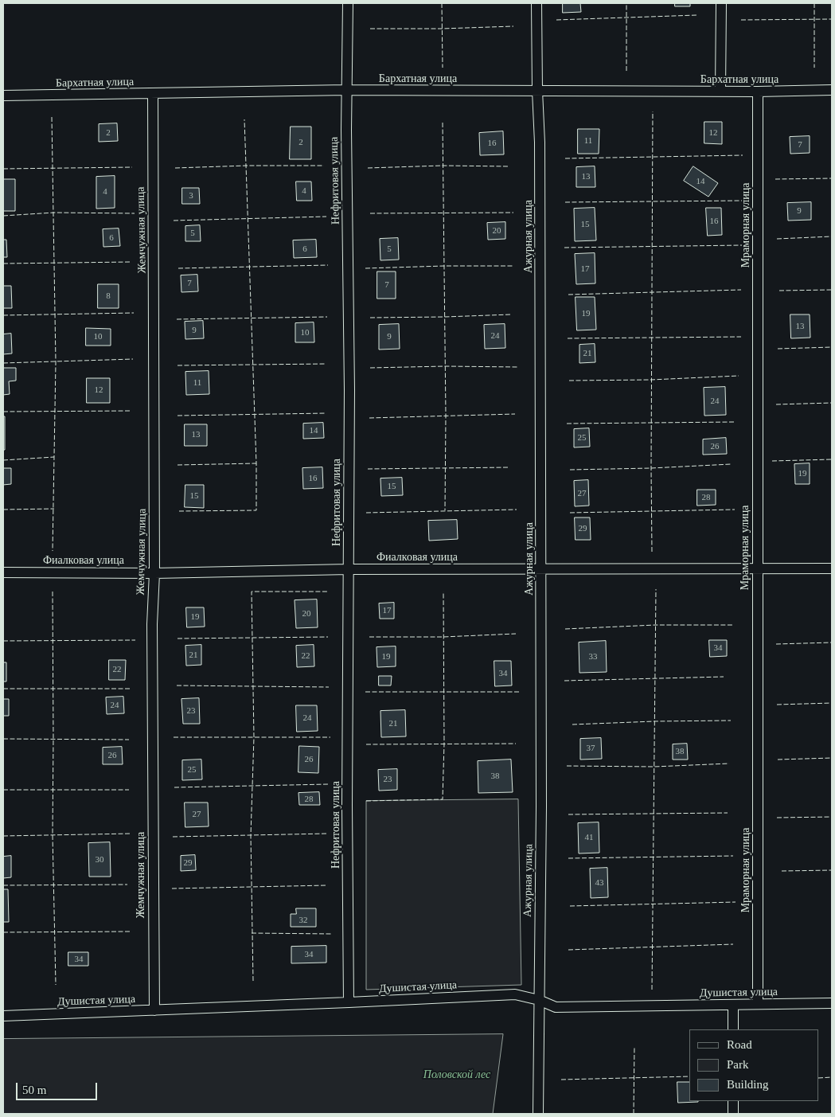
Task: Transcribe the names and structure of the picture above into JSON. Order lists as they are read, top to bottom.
{
  "streets": {
    "street": [
      "Бархатная улица",
      "Нефритовая улица",
      "Мраморная улица",
      "Жемчужная улица",
      "Ажурная улица",
      "Фиалковая улица",
      "Душистая улица"
    ]
  },
  "crossings": [
    ["Бархатная улица", "Нефритовая улица"],
    ["Бархатная улица", "Мраморная улица"],
    ["Бархатная улица", "Жемчужная улица"],
    ["Бархатная улица", "Ажурная улица"],
    ["Нефритовая улица", "Фиалковая улица"],
    ["Нефритовая улица", "Душистая улица"],
    ["Мраморная улица", "Фиалковая улица"],
    ["Мраморная улица", "Душистая улица"],
    ["Жемчужная улица", "Фиалковая улица"],
    ["Жемчужная улица", "Душистая улица"],
    ["Ажурная улица", "Фиалковая улица"],
    ["Ажурная улица", "Душистая улица"]
  ],
  "parks": ["Половской лес"],
  "house_numbers": [
    "2",
    "12",
    "11",
    "2",
    "16",
    "7",
    "13",
    "14",
    "4",
    "4",
    "3",
    "9",
    "16",
    "15",
    "20",
    "5",
    "6",
    "6",
    "5",
    "17",
    "7",
    "7",
    "8",
    "19",
    "13",
    "9",
    "10",
    "24",
    "10",
    "9",
    "21",
    "11",
    "12",
    "24",
    "14",
    "13",
    "25",
    "26",
    "19",
    "16",
    "15",
    "27",
    "15",
    "28",
    "29",
    "17",
    "20",
    "19",
    "34",
    "21",
    "22",
    "19",
    "33",
    "22",
    "34",
    "24",
    "23",
    "24",
    "21",
    "37",
    "38",
    "26",
    "26",
    "25",
    "38",
    "23",
    "28",
    "27",
    "41",
    "30",
    "29",
    "43",
    "32",
    "34",
    "34"
  ],
  "legend": ["Road", "Park", "Building"],
  "scale_bar": "50 m"
}
